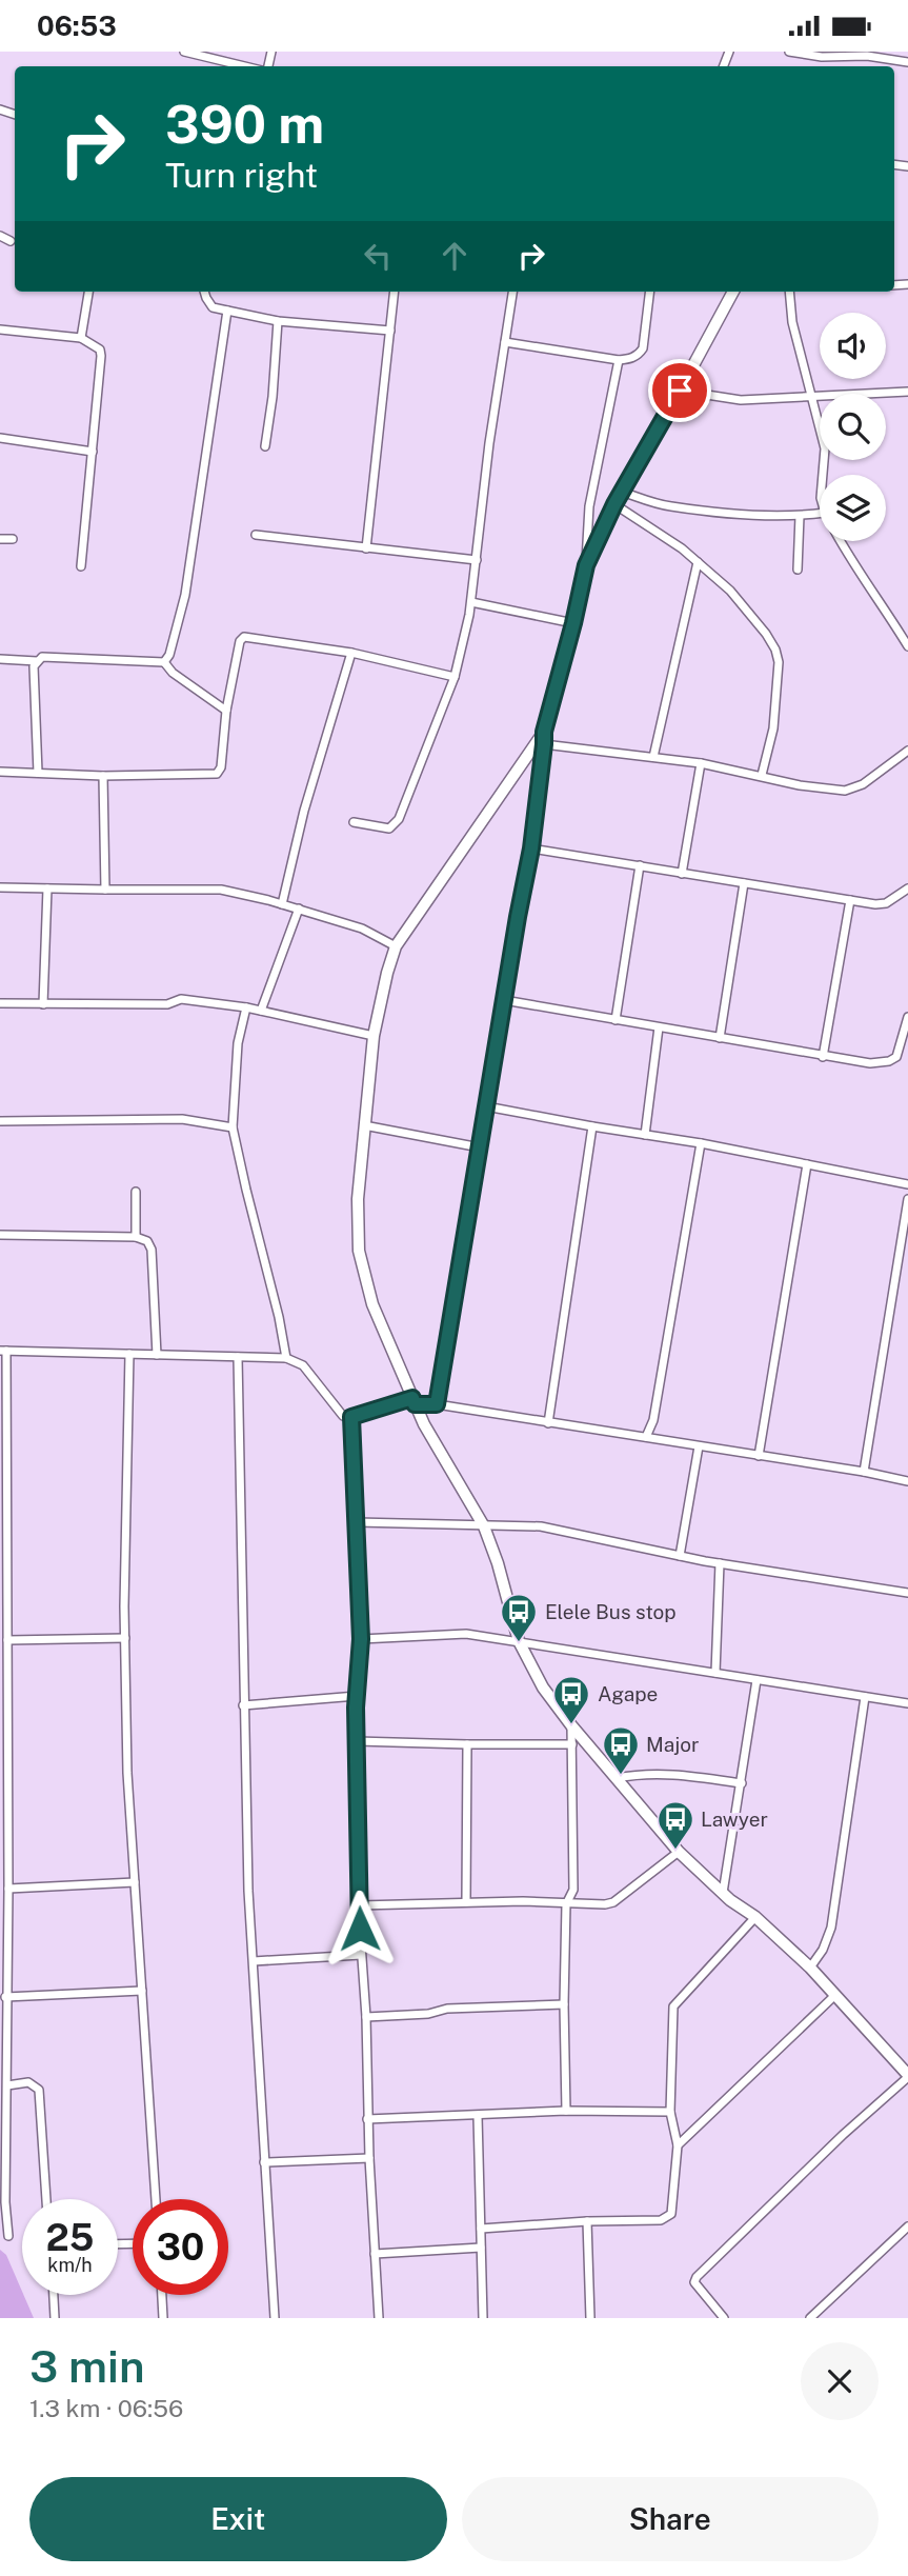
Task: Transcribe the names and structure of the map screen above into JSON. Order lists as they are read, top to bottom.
{
  "places": {
    "bus stop": [
      "Elele Bus stop",
      "Agape",
      "Major",
      "Lawyer"
    ]
  },
  "page": {
    "status": "06:53",
    "turn": ["390 m", "Turn right"],
    "speed": "25 km/h",
    "limit": "30",
    "heading": ["3 min", "1.3 km · 06:56"],
    "buttons": ["Exit", "Share"]
  }
}
